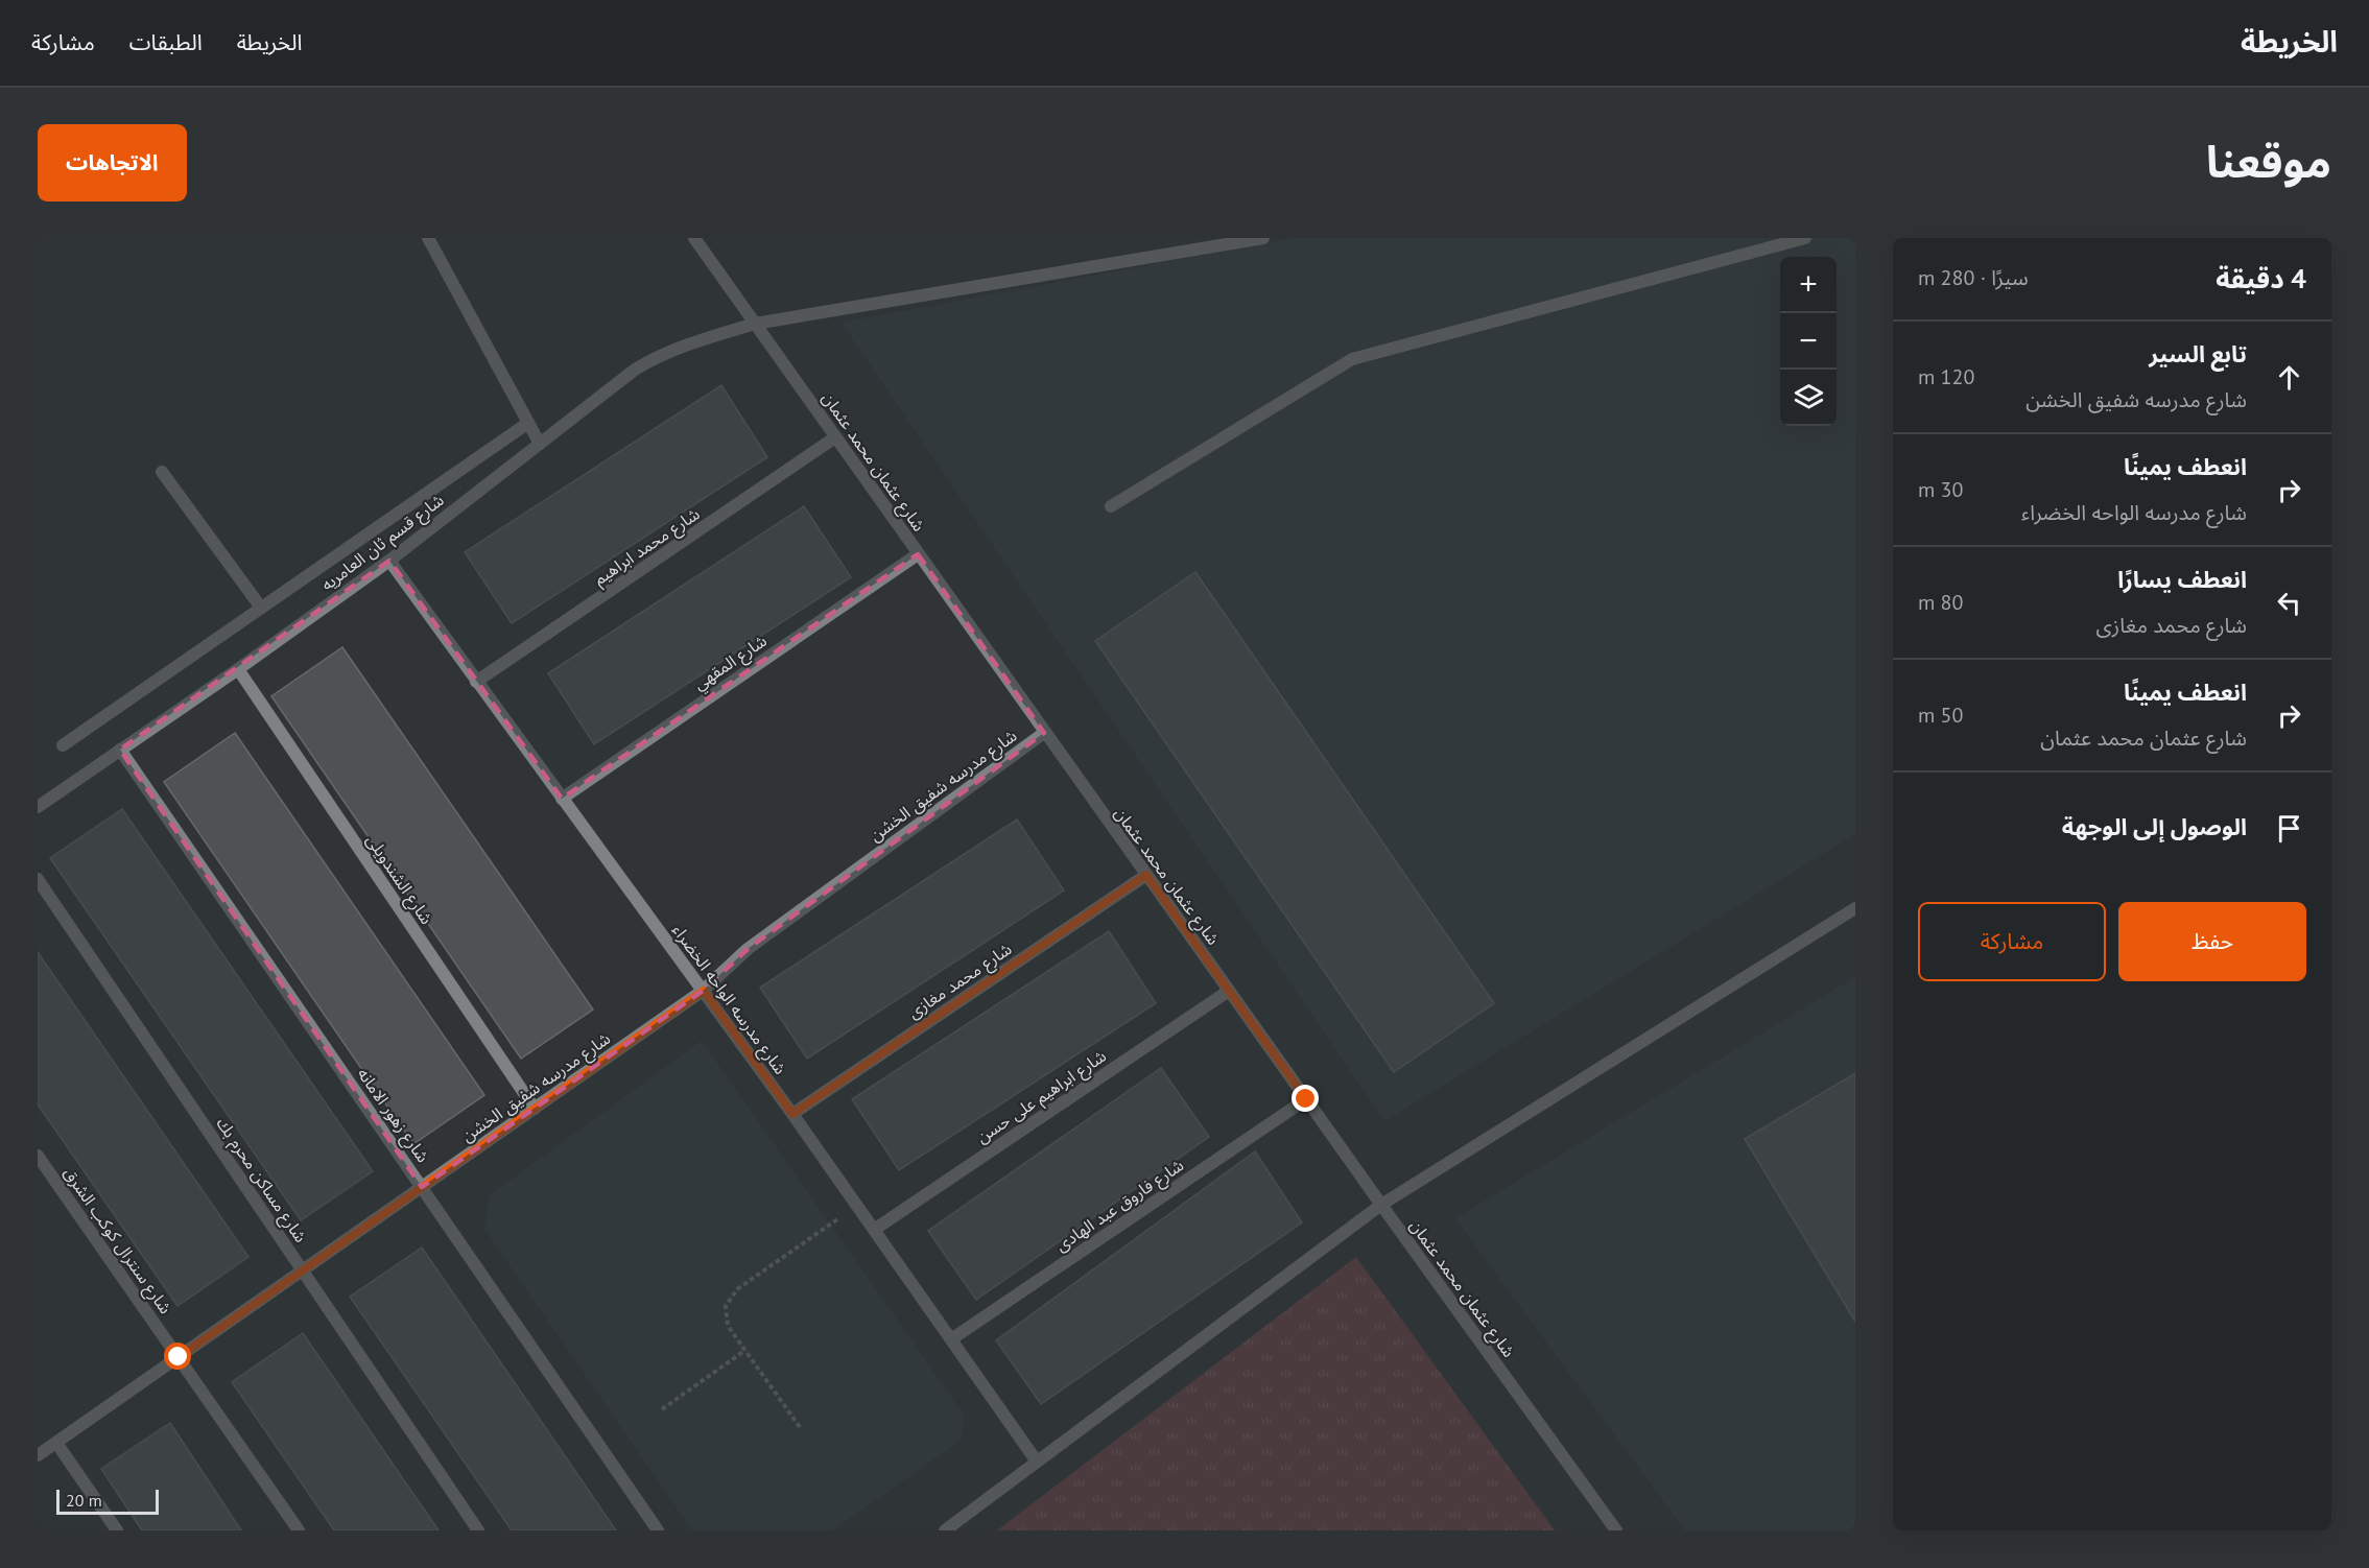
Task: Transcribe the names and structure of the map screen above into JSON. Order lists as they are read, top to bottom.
{
  "streets": {
    "street": [
      "شارع عثمان محمد عثمان",
      "شارع قسم ثان العامريه",
      "شارع محمد ابراهيم",
      "شارع المقهي",
      "شارع مدرسه شفيق الخشن",
      "شارع الشندويلى",
      "شارع محمد مغازى",
      "شارع مدرسه الواحه الخضراء",
      "شارع ابراهيم على حسن",
      "شارع زهور الامانه",
      "شارع مساكن محرم بك",
      "شارع فاروق عبد الهادى",
      "شارع سنترال كوكب الشرق"
    ]
  },
  "crossings": [
    ["شارع عثمان محمد عثمان", "شارع قسم ثان العامريه"],
    ["شارع عثمان محمد عثمان", "شارع محمد ابراهيم"],
    ["شارع عثمان محمد عثمان", "شارع المقهي"],
    ["شارع عثمان محمد عثمان", "شارع مدرسه شفيق الخشن"],
    ["شارع عثمان محمد عثمان", "شارع محمد مغازى"],
    ["شارع عثمان محمد عثمان", "شارع ابراهيم على حسن"],
    ["شارع عثمان محمد عثمان", "شارع فاروق عبد الهادى"],
    ["شارع قسم ثان العامريه", "شارع الشندويلى"],
    ["شارع قسم ثان العامريه", "شارع مدرسه الواحه الخضراء"],
    ["شارع قسم ثان العامريه", "شارع زهور الامانه"],
    ["شارع محمد ابراهيم", "شارع مدرسه الواحه الخضراء"],
    ["شارع المقهي", "شارع مدرسه الواحه الخضراء"],
    ["شارع مدرسه شفيق الخشن", "شارع الشندويلى"],
    ["شارع مدرسه شفيق الخشن", "شارع مدرسه الواحه الخضراء"],
    ["شارع مدرسه شفيق الخشن", "شارع زهور الامانه"],
    ["شارع مدرسه شفيق الخشن", "شارع مساكن محرم بك"],
    ["شارع مدرسه شفيق الخشن", "شارع سنترال كوكب الشرق"],
    ["شارع محمد مغازى", "شارع مدرسه الواحه الخضراء"],
    ["شارع مدرسه الواحه الخضراء", "شارع ابراهيم على حسن"],
    ["شارع مدرسه الواحه الخضراء", "شارع فاروق عبد الهادى"]
  ],
  "scale_bar": "20 m",
  "page": {
    "header": "الخريطة",
    "nav": ["الخريطة", "الطبقات", "مشاركة"],
    "title": "موقعنا",
    "buttons": [
      "الاتجاهات",
      ["حفظ", "مشاركة"]
    ],
    "heading": ["4 دقيقة", "سيرًا · 280 m"],
    "map_buttons": ["+", "−"],
    "list": [
      ["تابع السير", "شارع مدرسه شفيق الخشن", "120 m"],
      ["انعطف يمينًا", "شارع مدرسه الواحه الخضراء", "30 m"],
      ["انعطف يسارًا", "شارع محمد مغازى", "80 m"],
      ["انعطف يمينًا", "شارع عثمان محمد عثمان", "50 m"],
      "الوصول إلى الوجهة"
    ],
    "scale": "20 m"
  }
}
